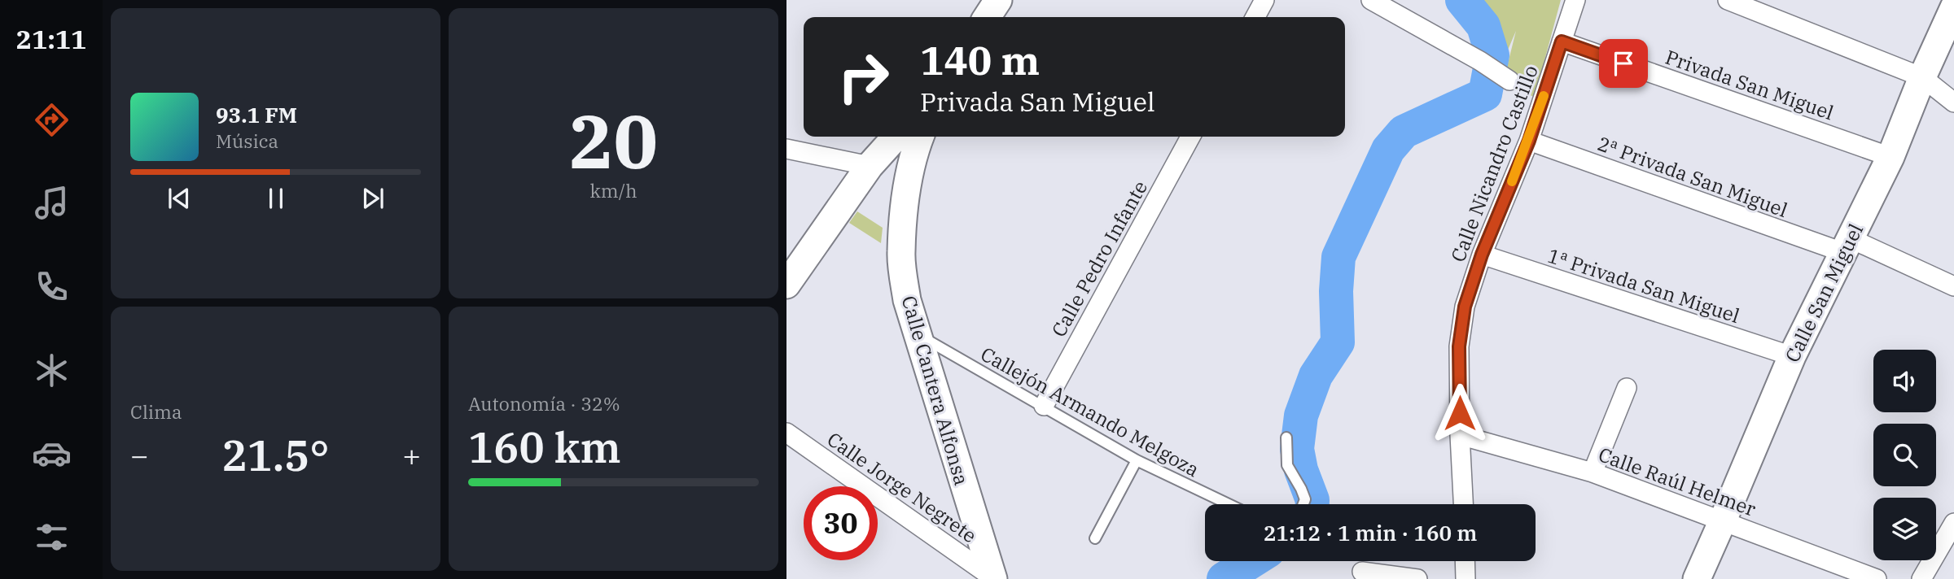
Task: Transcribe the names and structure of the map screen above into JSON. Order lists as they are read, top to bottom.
{
  "streets": {
    "street": [
      "Privada San Miguel",
      "Calle Nicandro Castillo",
      "2ª Privada San Miguel",
      "Calle Pedro Infante",
      "1ª Privada San Miguel",
      "Calle San Miguel",
      "Calle Cantera Alfonsa",
      "Calle Raúl Helmer",
      "Calle Jorge Negrete"
    ],
    "lane": ["Callejón Armando Melgoza"]
  },
  "crossings": [
    ["Privada San Miguel", "Calle Nicandro Castillo"],
    ["Privada San Miguel", "Calle San Miguel"],
    ["Calle Nicandro Castillo", "2ª Privada San Miguel"],
    ["Calle Nicandro Castillo", "1ª Privada San Miguel"],
    ["Calle Nicandro Castillo", "Calle Raúl Helmer"],
    ["2ª Privada San Miguel", "Calle San Miguel"],
    ["Calle Pedro Infante", "Callejón Armando Melgoza"],
    ["1ª Privada San Miguel", "Calle San Miguel"],
    ["Calle San Miguel", "Calle Raúl Helmer"],
    ["Calle Cantera Alfonsa", "Callejón Armando Melgoza"],
    ["Calle Cantera Alfonsa", "Calle Jorge Negrete"]
  ],
  "page": {
    "tabs": "21:11",
    "tile": [
      ["20", "km/h"],
      "Clima",
      ["Autonomía · 32%", "160 km"]
    ],
    "turn": ["140 m", "Privada San Miguel"],
    "song": ["93.1 FM", "Música"],
    "heat": ["−", "21.5°", "+"],
    "limit": "30",
    "trip": "21:12 · 1 min · 160 m"
  }
}
